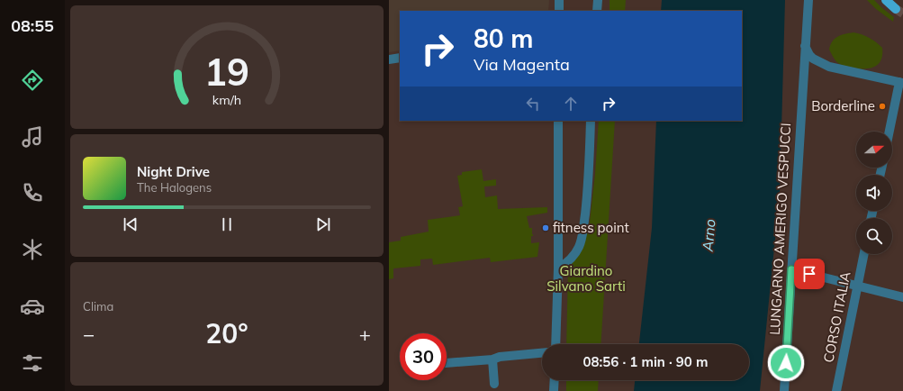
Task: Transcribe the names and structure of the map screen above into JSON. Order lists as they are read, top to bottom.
{
  "streets": {
    "street": ["LUNGARNO AMERIGO VESPUCCI", "CORSO ITALIA"]
  },
  "water": ["Arno"],
  "parks": ["Giardino Silvano Sarti"],
  "places": ["Borderline", "fitness point"],
  "north": "right",
  "page": {
    "tabs": "08:55",
    "turn": ["80 m", "Via Magenta"],
    "song": ["Night Drive", "The Halogens"],
    "tile": "Clima",
    "heat": ["−", "20°", "+"],
    "limit": "30",
    "trip": "08:56 · 1 min · 90 m",
    "gauge": ["19", "km/h"]
  }
}
